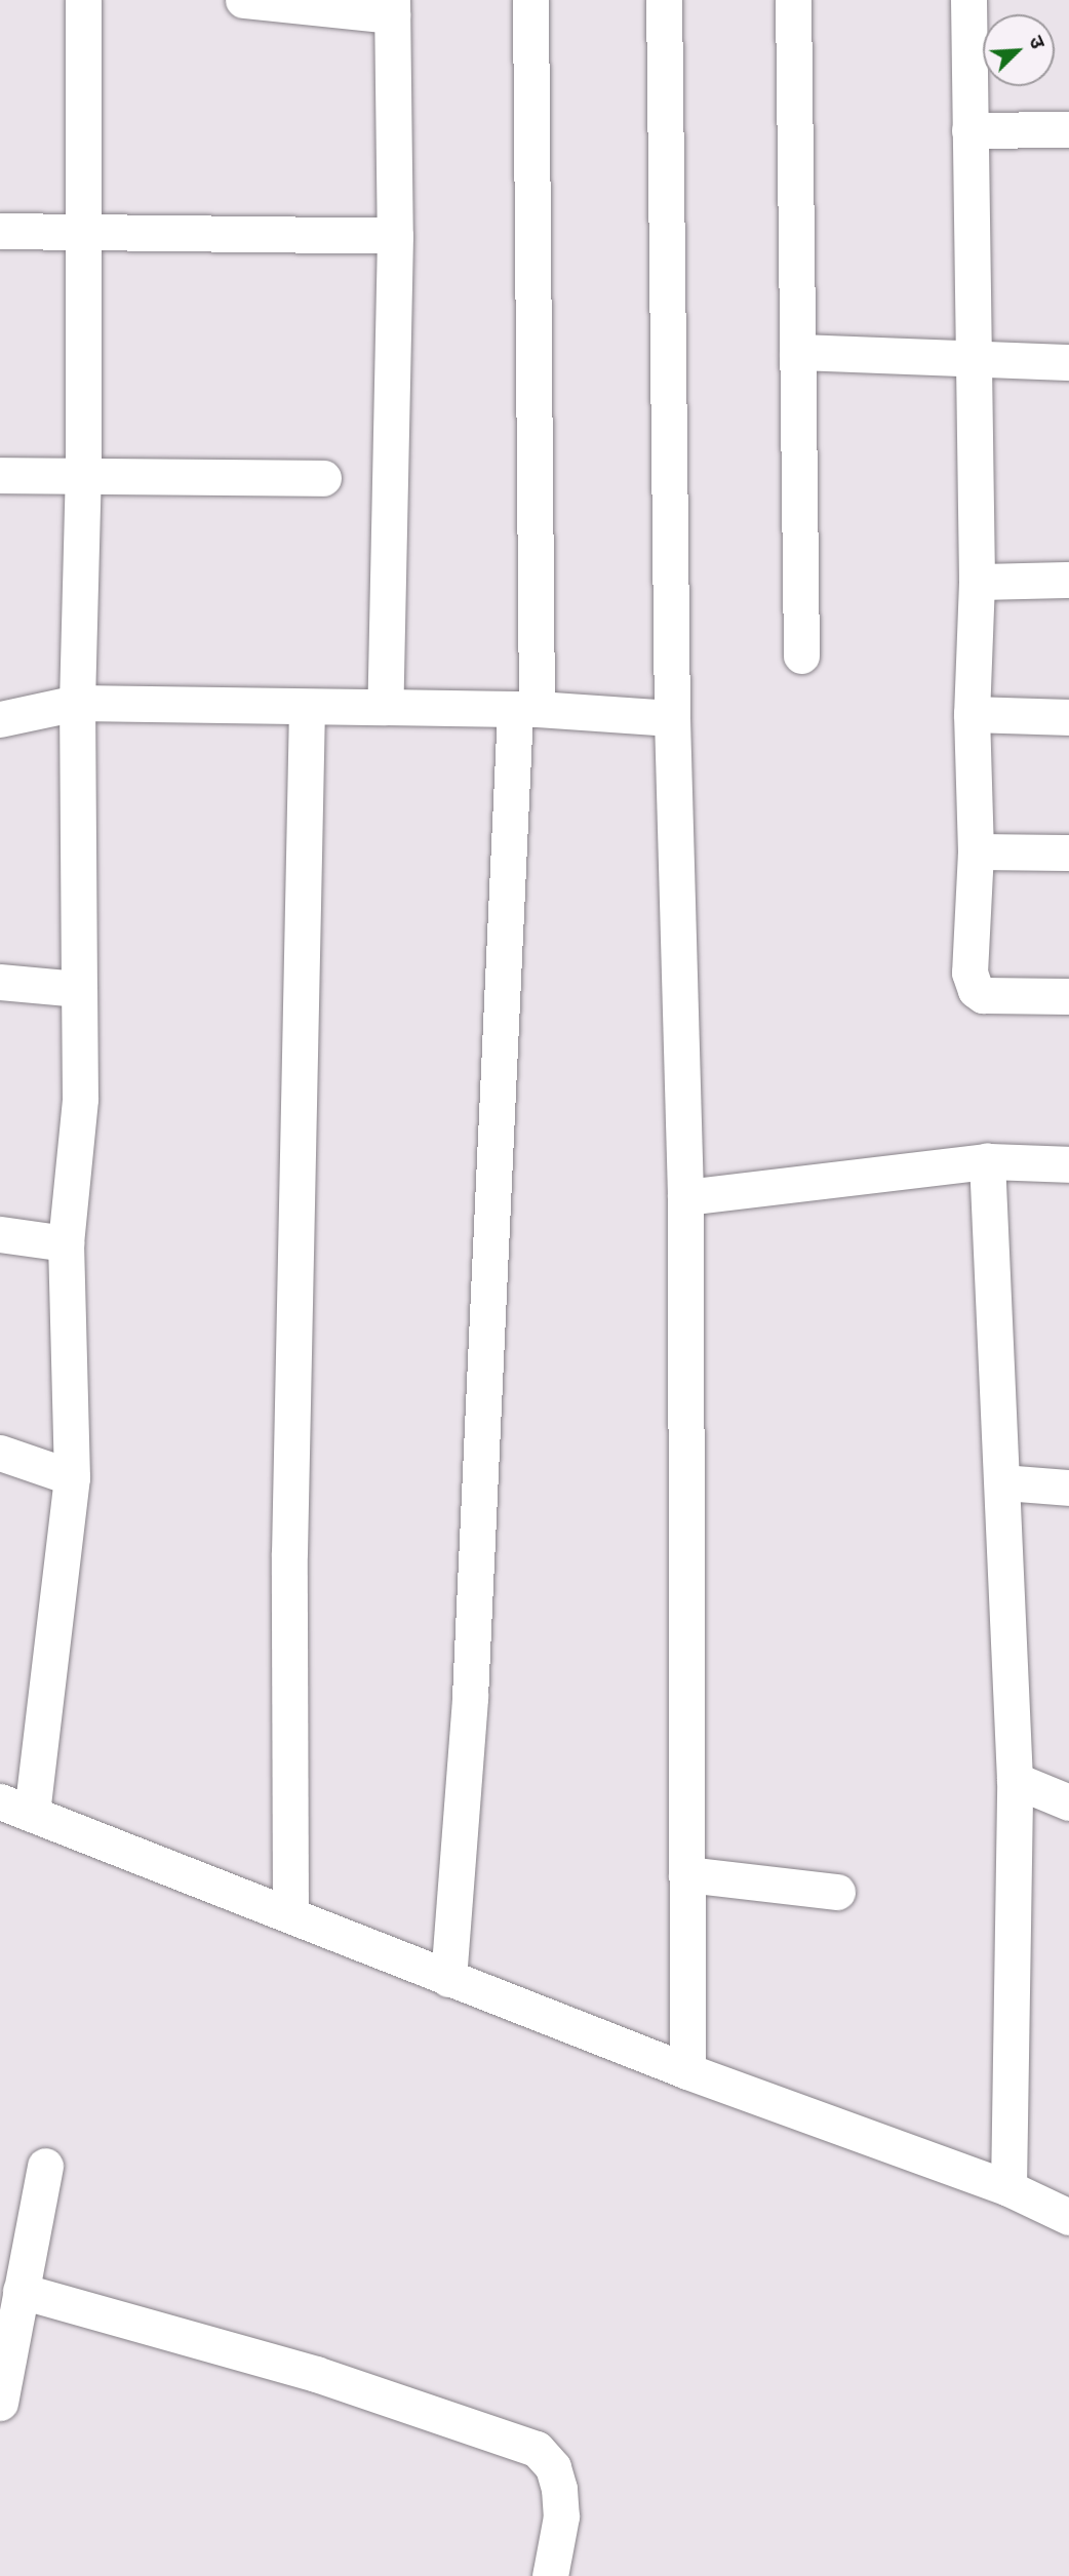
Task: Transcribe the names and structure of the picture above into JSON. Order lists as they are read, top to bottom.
{
  "north": "top right"
}
